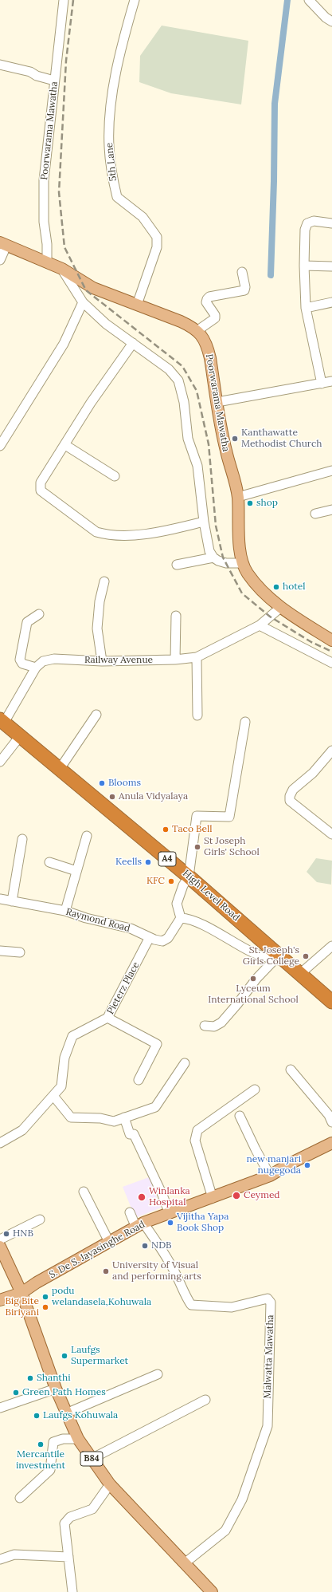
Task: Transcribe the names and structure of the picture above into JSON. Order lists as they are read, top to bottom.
{
  "streets": {
    "highway": ["A4", "High Level Road"],
    "main road": ["Poorwarama Mawatha", "S. De S. Jayasinghe Road", "B84"],
    "street": [
      "5th Lane",
      "Railway Avenue",
      "Raymond Road",
      "Pieterz Place",
      "Malwatta Mawatha"
    ]
  },
  "crossings": [
    ["Poorwarama Mawatha", "5th Lane"],
    ["Poorwarama Mawatha", "Railway Avenue"],
    ["Railway Avenue", "High Level Road"],
    ["A4", "High Level Road"],
    ["Raymond Road", "Pieterz Place"],
    ["S. De S. Jayasinghe Road", "Malwatta Mawatha"],
    ["S. De S. Jayasinghe Road", "B84"],
    ["Malwatta Mawatha", "B84"]
  ],
  "places": [
    "Kanthawatte Methodist Church",
    "shop",
    "hotel",
    "Blooms",
    "Anula Vidyalaya",
    "Taco Bell",
    "St Joseph Girls' School",
    "Keells",
    "KFC",
    "St. Joseph's Girls College",
    "Lyceum International School",
    "new manjari nugegoda",
    "Ceymed",
    "Winlanka Hospital",
    "Vijitha Yapa Book Shop",
    "HNB",
    "NDB",
    "University of Visual and performing arts",
    "podu welandasela,Kohuwala",
    "Big Bite Biriyani",
    "Laufgs Supermarket",
    "Shanthi",
    "Green Path Homes",
    "Laufgs Kohuwala",
    "Mercantile investment"
  ]
}
